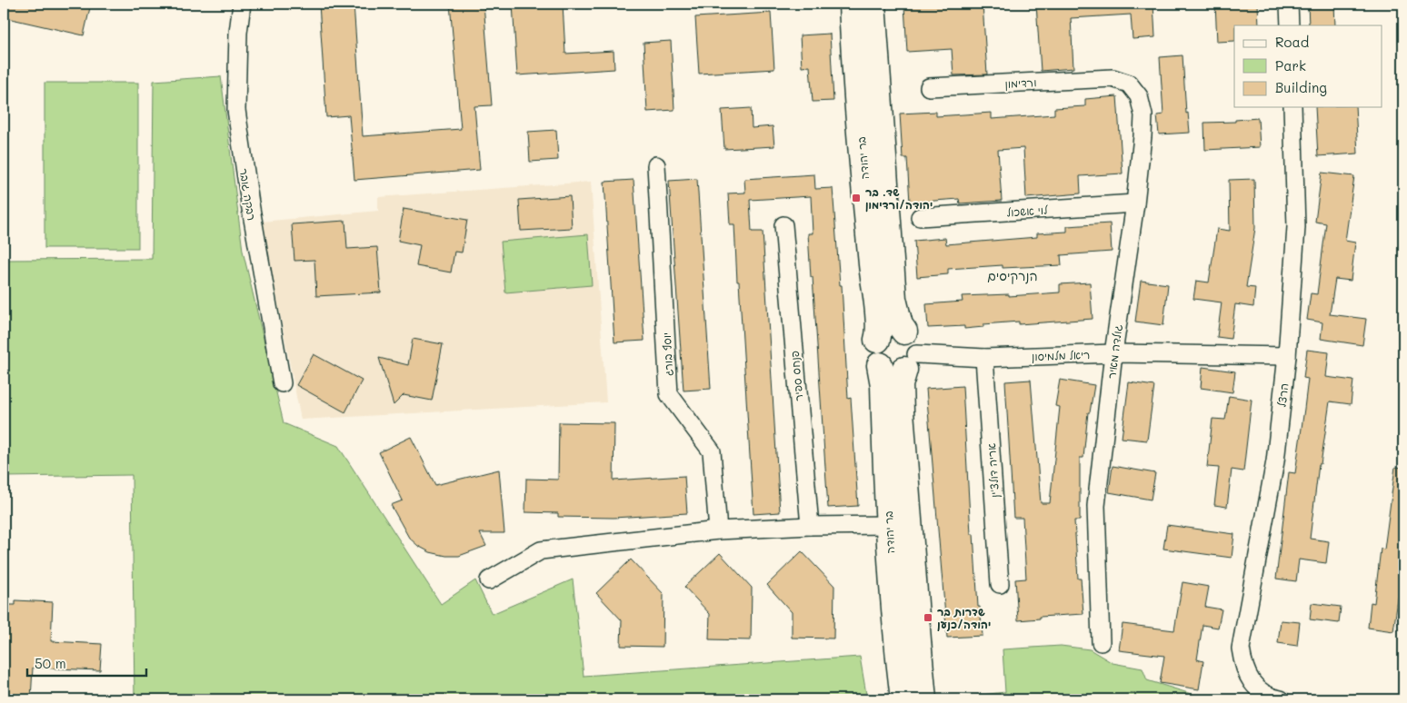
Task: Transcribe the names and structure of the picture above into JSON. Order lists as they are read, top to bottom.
{
  "streets": {
    "street": [
      "ורדימון",
      "בר יהודה",
      "רבקה גובר",
      "לוי אשכול",
      "גולדה מאיר",
      "יוסף בורג",
      "ריאל מלמיסון",
      "פנחס ספיר",
      "הרצל",
      "אריה דולצ'ין"
    ]
  },
  "crossings": [
    ["ורדימון", "גולדה מאיר"],
    ["בר יהודה", "ריאל מלמיסון"],
    ["לוי אשכול", "גולדה מאיר"],
    ["גולדה מאיר", "ריאל מלמיסון"],
    ["ריאל מלמיסון", "הרצל"],
    ["ריאל מלמיסון", "אריה דולצ'ין"]
  ],
  "districts": ["הנרקיסים"],
  "places": {
    "transit": ["שד. בר יהודה/ורדימון", "שדרות בר יהודה/כנען"]
  },
  "legend": ["Road", "Park", "Building"],
  "scale_bar": "50 m"
}
